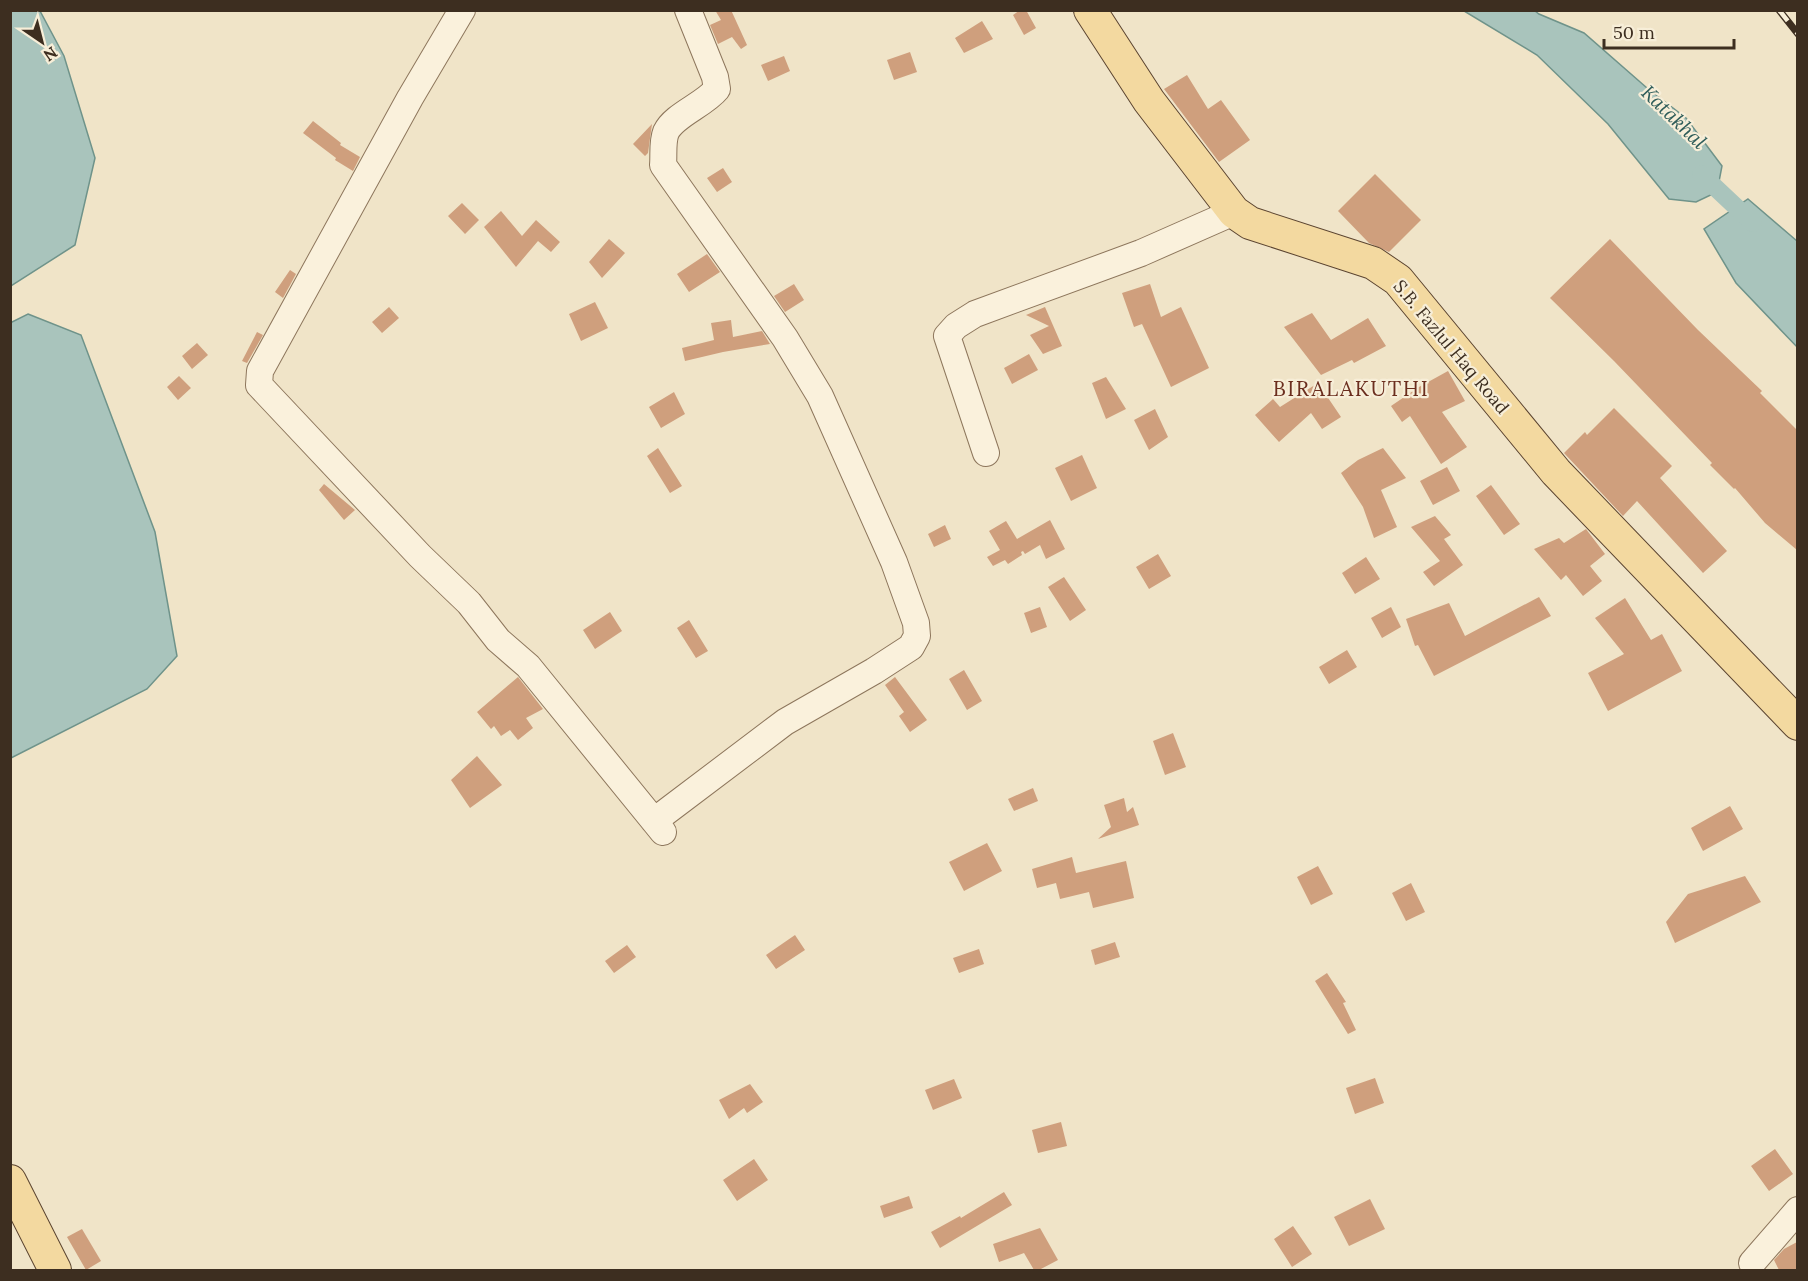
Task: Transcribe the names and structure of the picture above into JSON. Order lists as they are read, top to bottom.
{
  "streets": {
    "main road": ["S.B. Fazlul Haq Road"]
  },
  "districts": ["BIRALAKUTHI"],
  "water": ["Katakhal"],
  "scale_bar": "50 m",
  "north": "bottom right"
}
